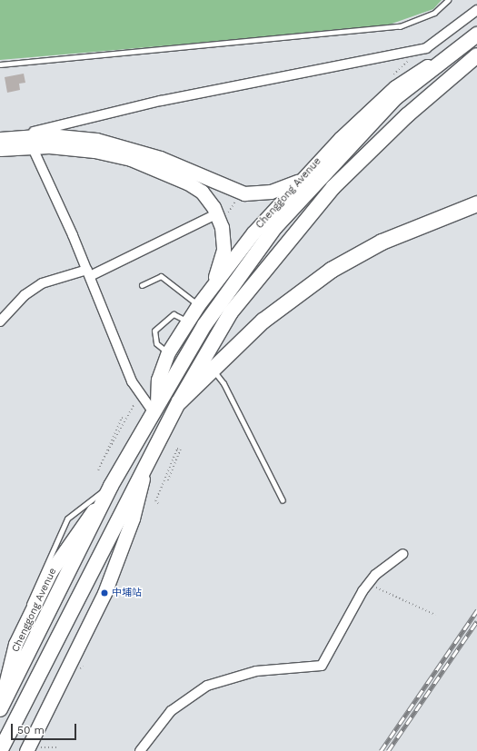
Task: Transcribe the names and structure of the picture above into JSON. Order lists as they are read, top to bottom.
{
  "streets": {
    "main road": ["Chenggong Avenue"]
  },
  "places": ["中埔站"],
  "scale_bar": "50 m"
}
